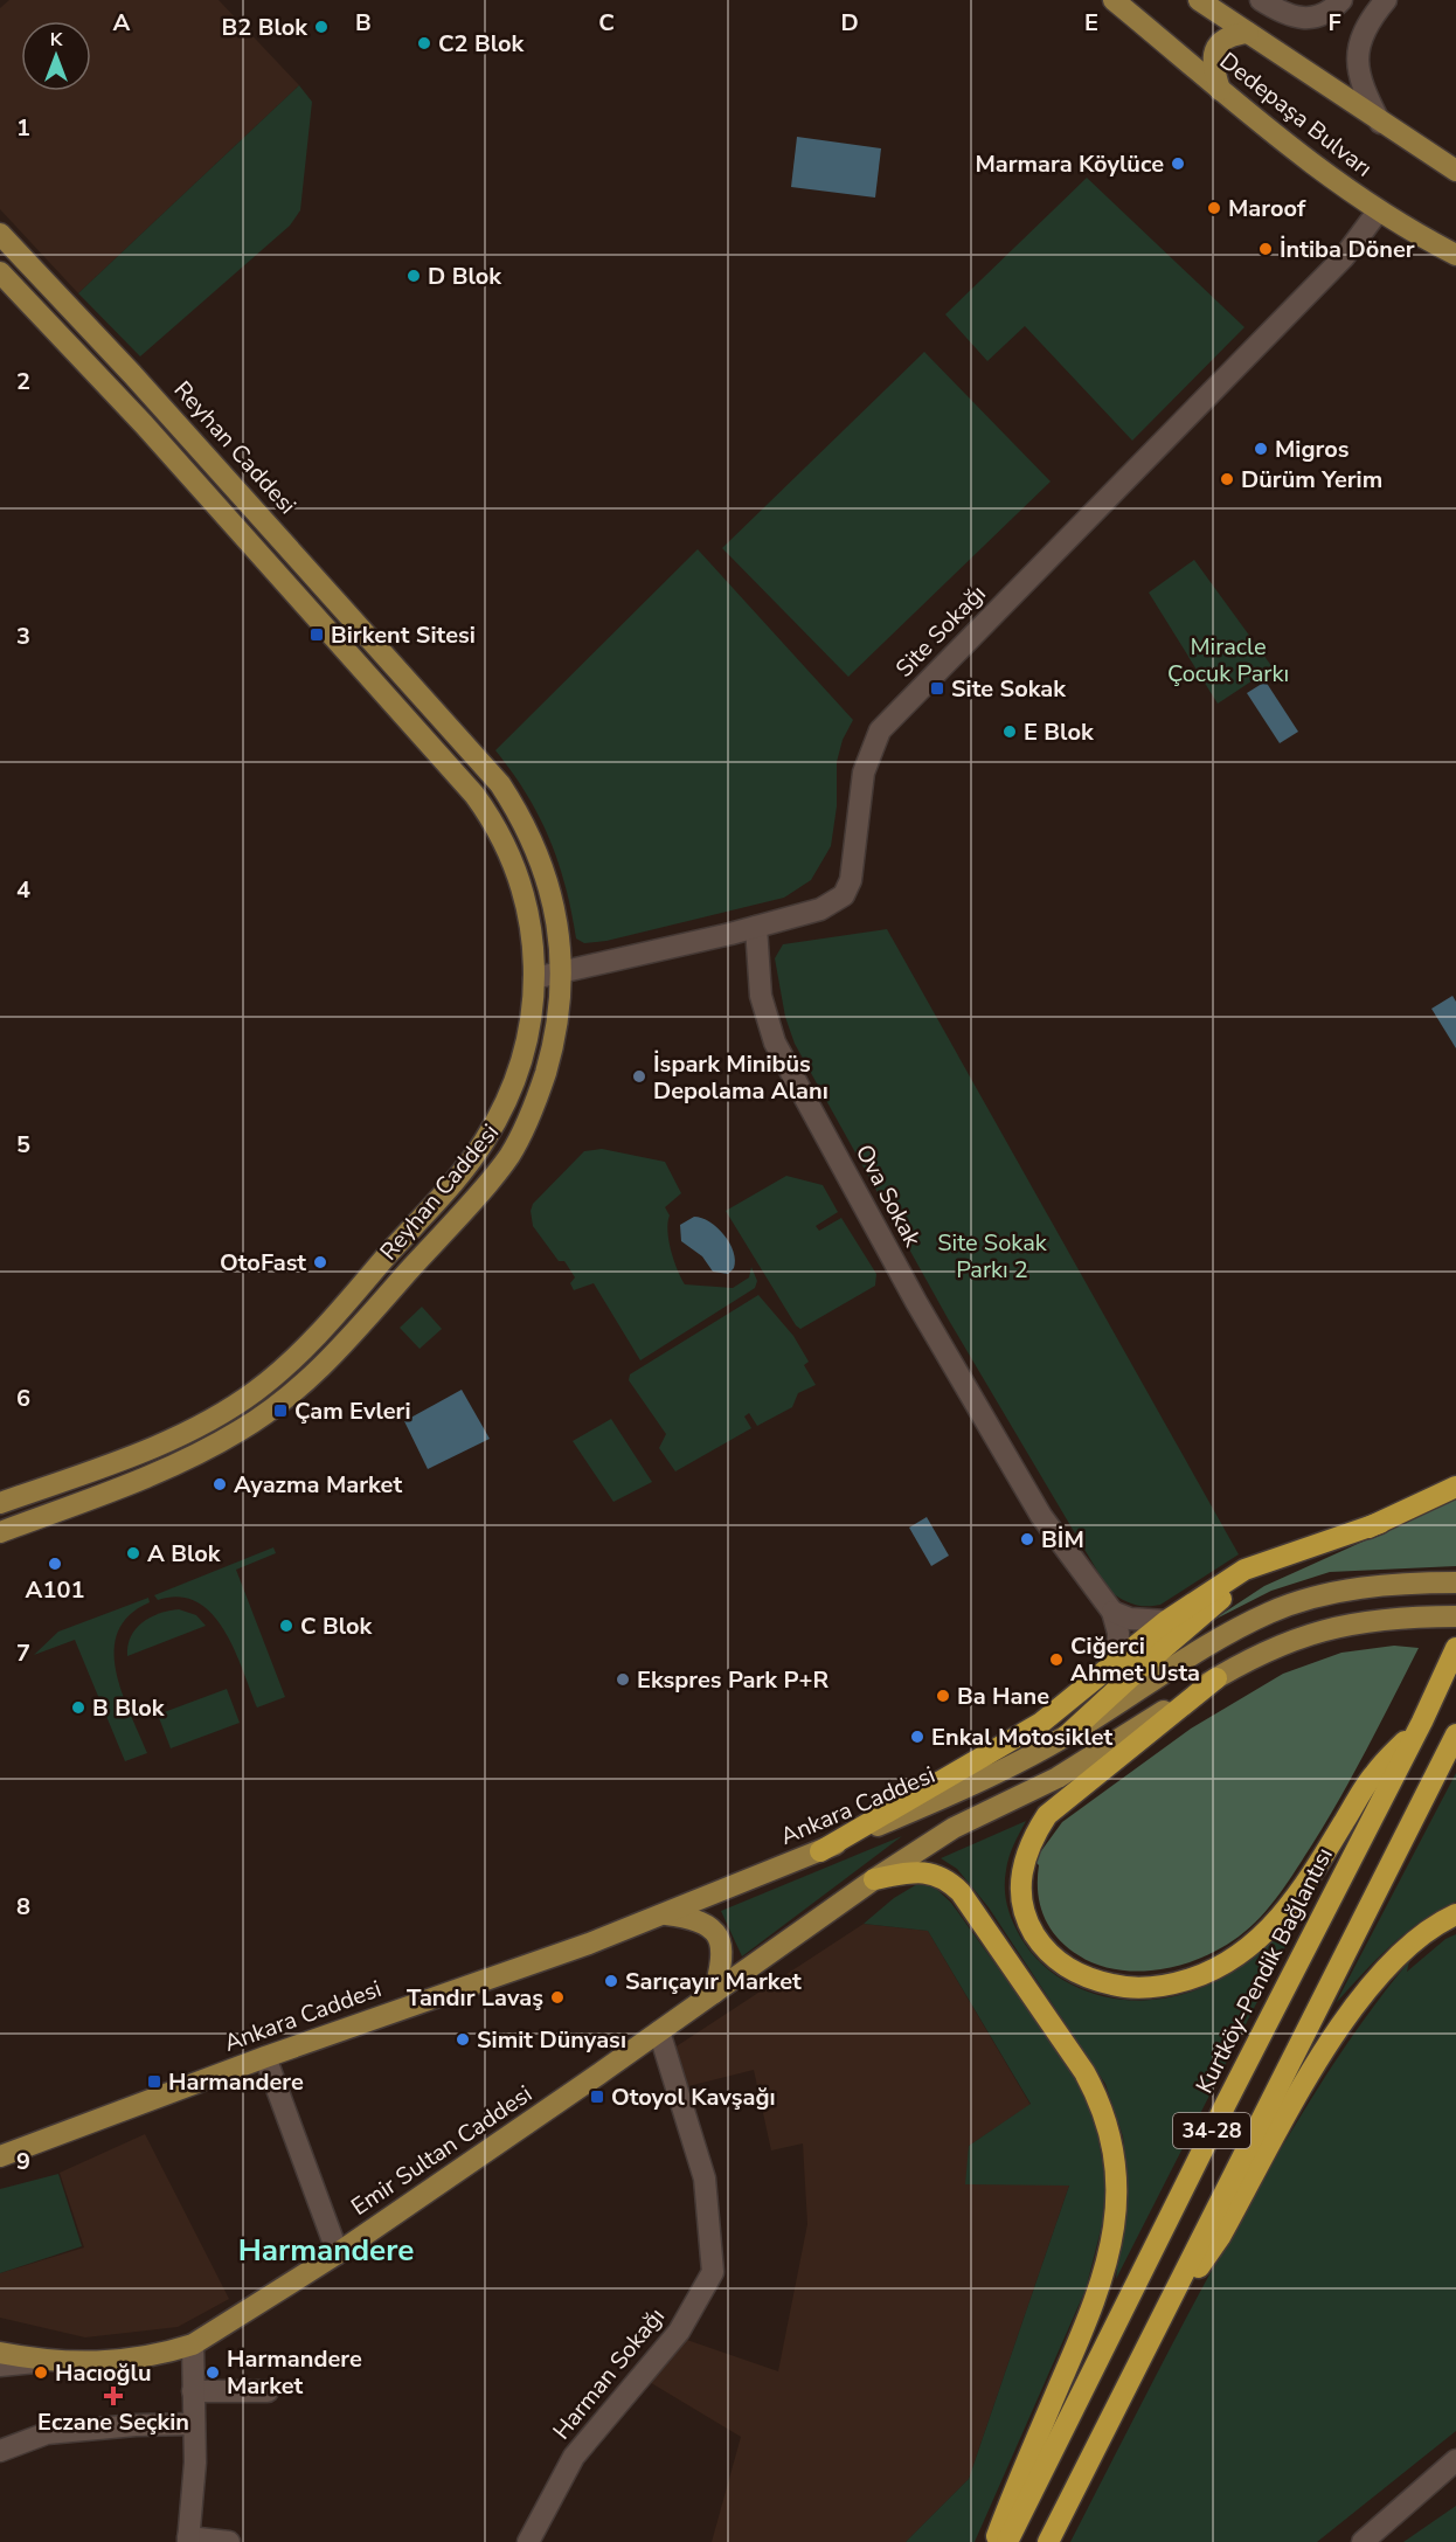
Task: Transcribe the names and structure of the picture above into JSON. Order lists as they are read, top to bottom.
{
  "streets": {
    "highway": ["Kurtköy-Pendik Bağlantısı", "34-28"],
    "main road": [
      "Dedepaşa Bulvarı",
      "Reyhan Caddesi",
      "Ankara Caddesi",
      "Emir Sultan Caddesi"
    ],
    "street": ["Site Sokağı", "Ova Sokak", "Harman Sokağı"]
  },
  "crossings": [
    ["Dedepaşa Bulvarı", "Site Sokağı"],
    ["Reyhan Caddesi", "Site Sokağı"],
    ["Site Sokağı", "Ova Sokak"],
    ["Emir Sultan Caddesi", "Harman Sokağı"]
  ],
  "districts": ["Harmandere"],
  "parks": ["Miracle Çocuk Parkı", "Site Sokak Parkı 2"],
  "places": {
    "other": [
      "B2 Blok",
      "C2 Blok",
      "Marmara Köylüce",
      "Maroof",
      "İntiba Döner",
      "D Blok",
      "Migros",
      "Dürüm Yerim",
      "E Blok",
      "İspark Minibüs Depolama Alanı",
      "OtoFast",
      "Ayazma Market",
      "BİM",
      "A Blok",
      "A101",
      "C Blok",
      "Ciğerci Ahmet Usta",
      "Ekspres Park P+R",
      "Ba Hane",
      "B Blok",
      "Enkal Motosiklet",
      "Sarıçayır Market",
      "Tandır Lavaş",
      "Simit Dünyası",
      "Hacıoğlu",
      "Harmandere Market"
    ],
    "transit": [
      "Birkent Sitesi",
      "Site Sokak",
      "Çam Evleri",
      "Harmandere",
      "Otoyol Kavşağı"
    ],
    "health": ["Eczane Seçkin"]
  },
  "north": "top",
  "grid": {
    "columns": [
      "A",
      "B",
      "C",
      "D",
      "E",
      "F"
    ],
    "rows": [
      "1",
      "2",
      "3",
      "4",
      "5",
      "6",
      "7",
      "8",
      "9"
    ]
  }
}
